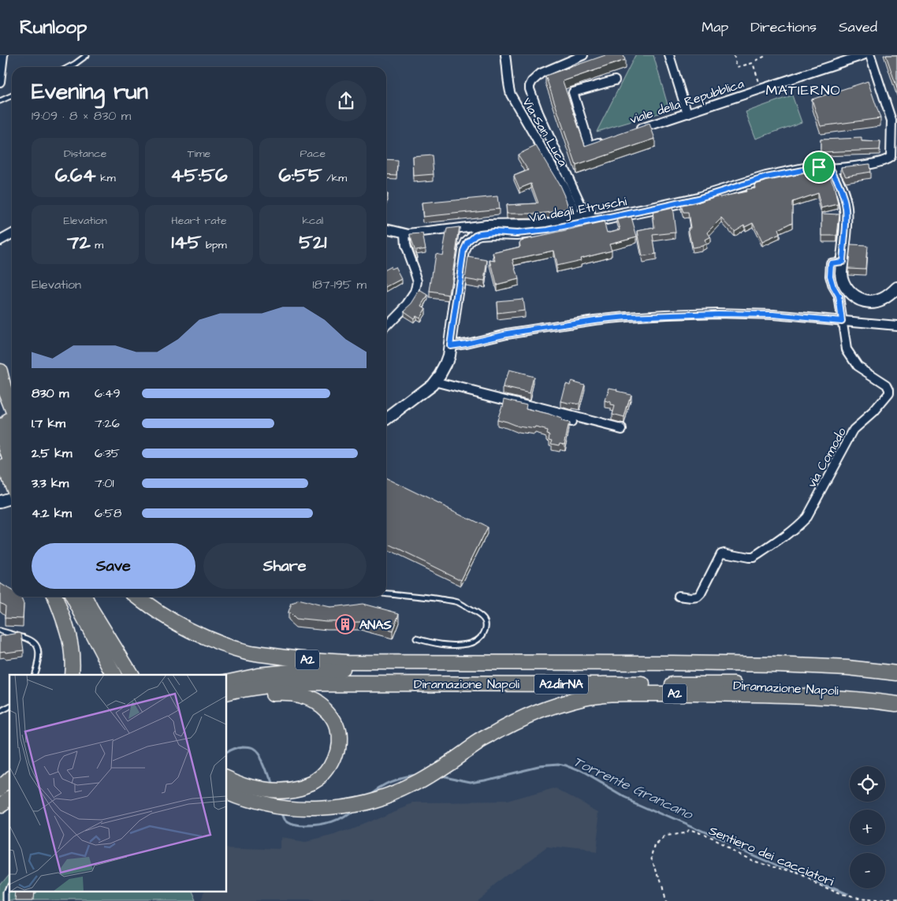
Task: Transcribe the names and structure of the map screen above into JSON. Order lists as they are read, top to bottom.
{
  "streets": {
    "highway": ["A2", "Diramazione Napoli", "A2dirNA"],
    "main road": ["Via degli Etruschi"],
    "street": ["viale della Repubblica", "Via San Luca", "via Comodo"],
    "path": ["Sentiero dei cacciatori"]
  },
  "districts": ["MATIERNO"],
  "water": ["Torrente Grancano"],
  "places": {
    "building": ["ANAS"]
  },
  "page": {
    "header": "Runloop",
    "nav": ["Map", "Directions", "Saved"],
    "heading": ["Evening run", "19:09 · 8 × 830 m"],
    "stats": [
      ["Distance", "6.64 km"],
      ["Time", "45:56"],
      ["Pace", "6:55 /km"],
      ["Elevation", "72 m"],
      ["Heart rate", "145 bpm"],
      ["kcal", "521"]
    ],
    "chart": ["Elevation", "187–195 m"],
    "list": [
      {
        "name": "830 m",
        "note": "6:49"
      },
      {
        "name": "1.7 km",
        "note": "7:26"
      },
      {
        "name": "2.5 km",
        "note": "6:35"
      },
      {
        "name": "3.3 km",
        "note": "7:01"
      },
      {
        "name": "4.2 km",
        "note": "6:58"
      }
    ],
    "buttons": ["Save", "Share"],
    "map_buttons": ["+", "−"]
  }
}
